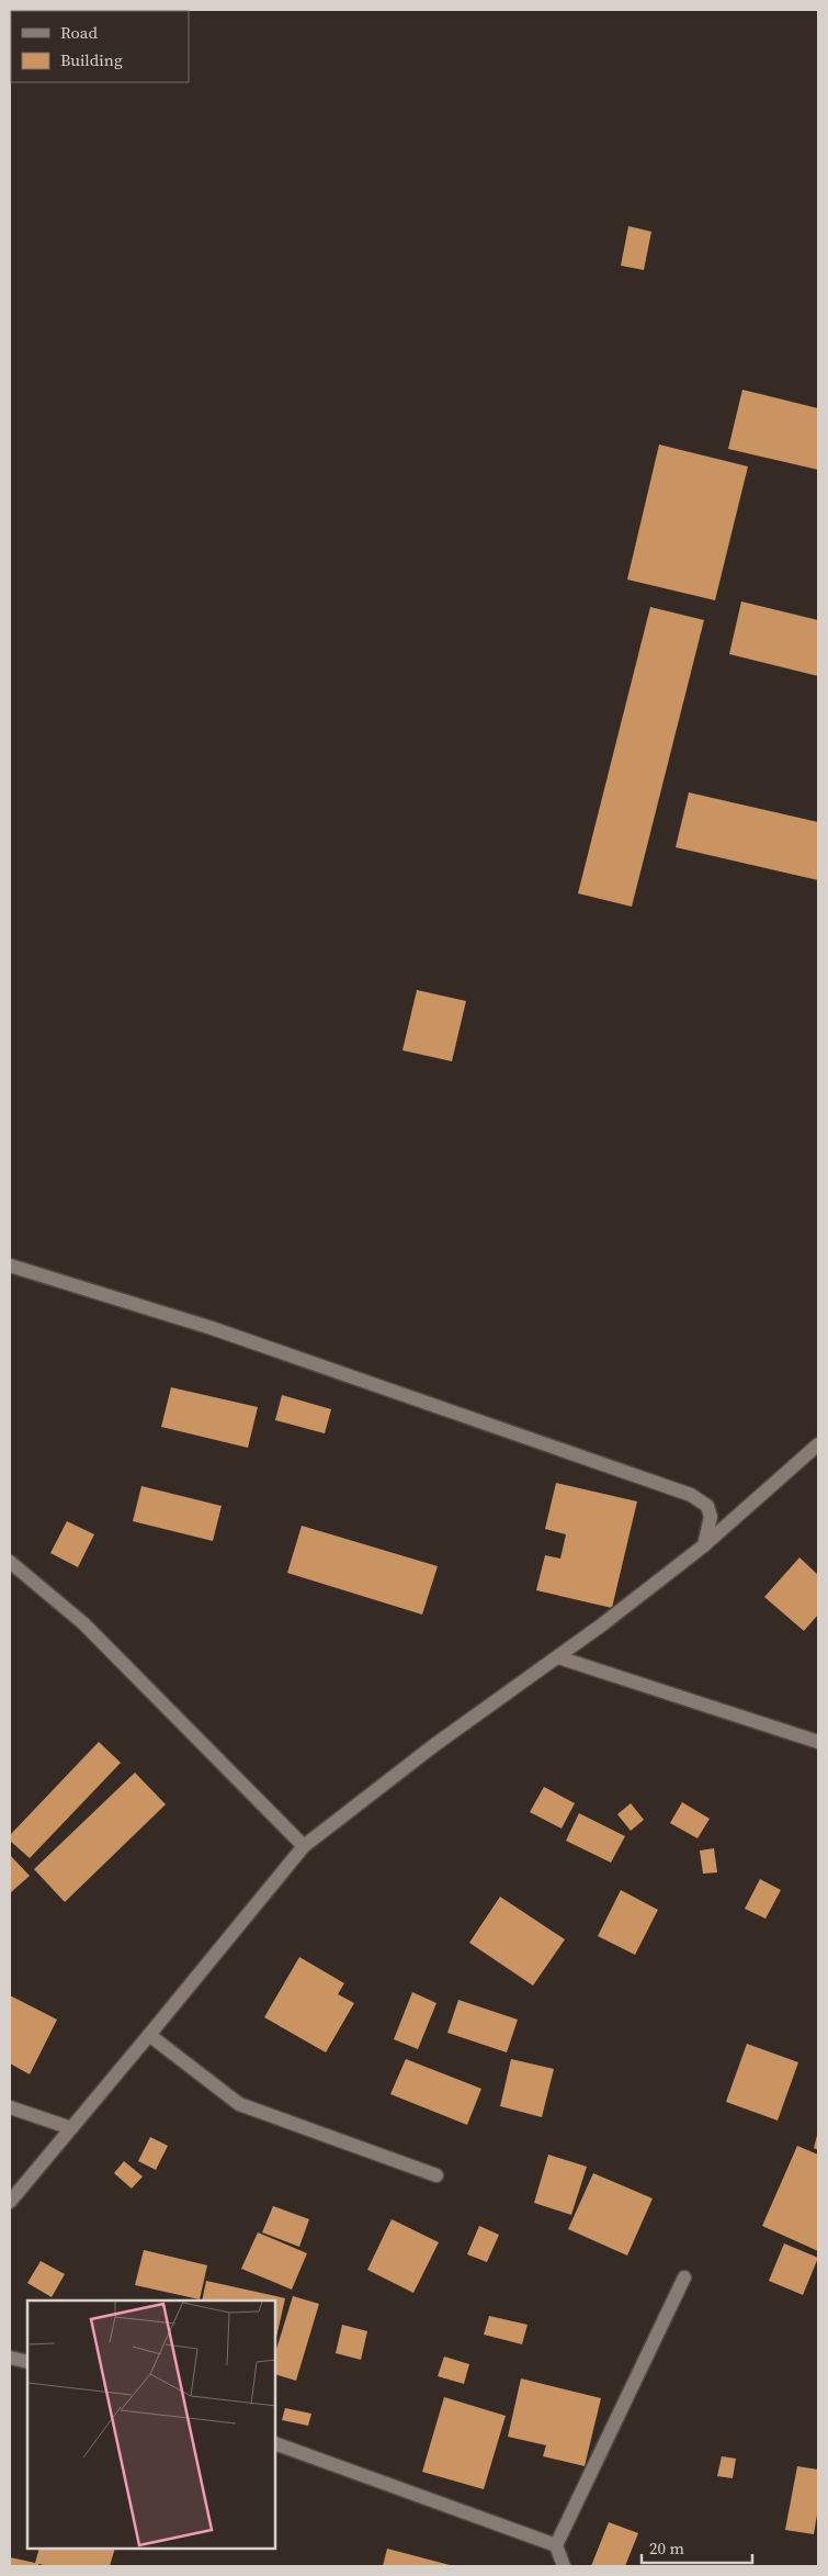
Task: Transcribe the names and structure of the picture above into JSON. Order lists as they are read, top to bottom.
{
  "legend": ["Road", "Building"],
  "scale_bar": "20 m"
}
